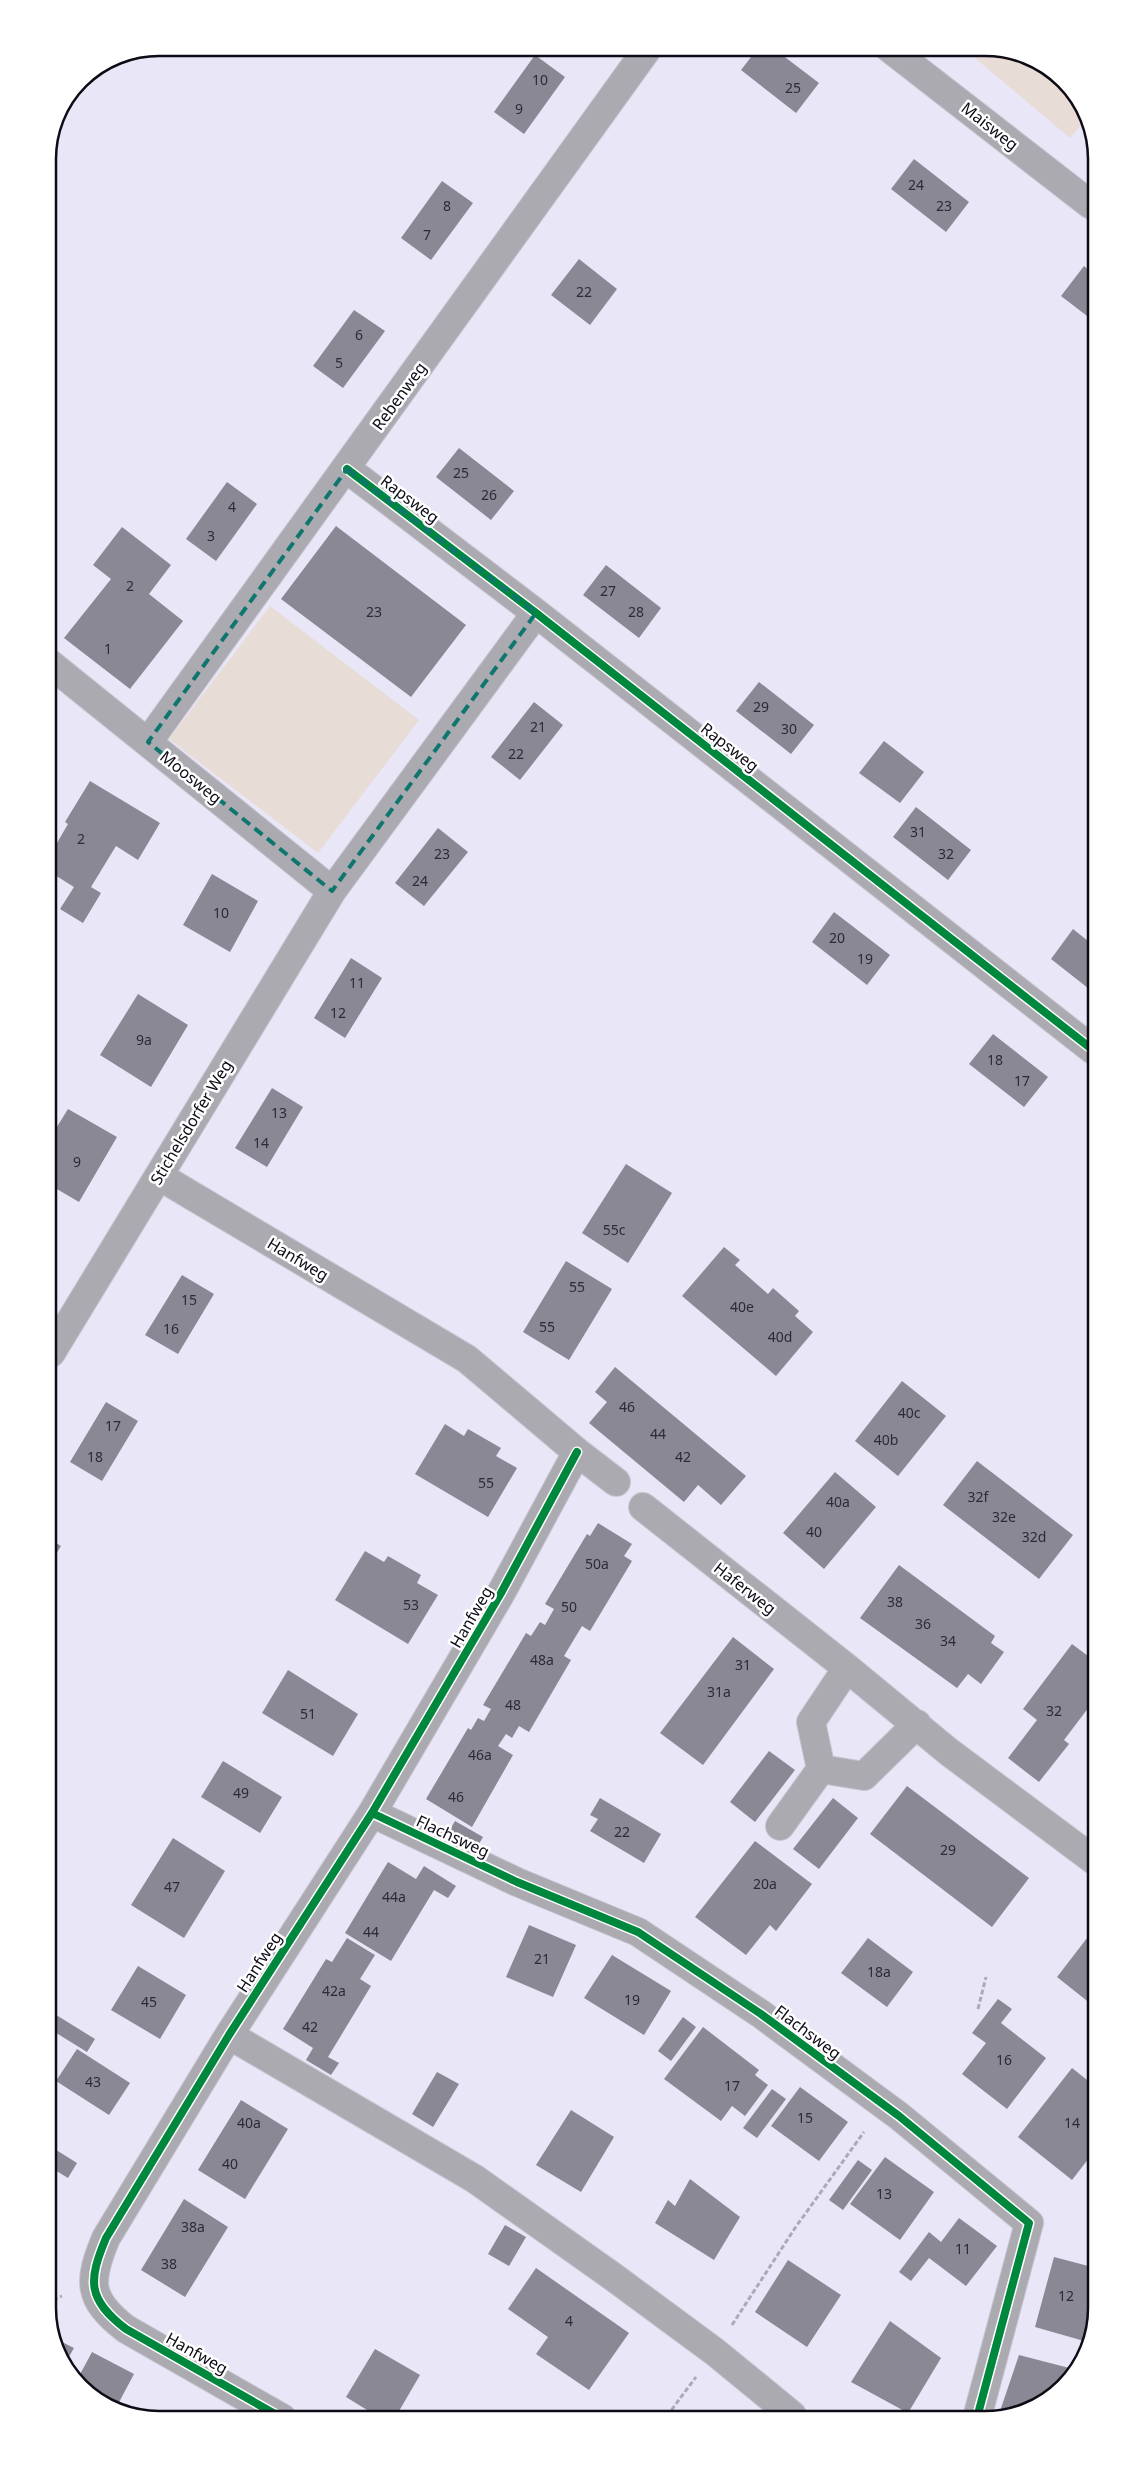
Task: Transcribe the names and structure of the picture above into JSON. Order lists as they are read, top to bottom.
{
  "streets": {
    "street": [
      "Maisweg",
      "Rebenweg",
      "Rapsweg",
      "Moosweg",
      "Stichelsdorfer Weg",
      "Hanfweg",
      "Haferweg",
      "Flachsweg"
    ]
  },
  "crossings": [
    ["Rebenweg", "Rapsweg"],
    ["Rebenweg", "Moosweg"],
    ["Moosweg", "Stichelsdorfer Weg"],
    ["Stichelsdorfer Weg", "Hanfweg"],
    ["Hanfweg", "Flachsweg"]
  ],
  "house_numbers": [
    "10",
    "25",
    "9",
    "24",
    "8",
    "23",
    "7",
    "22",
    "6",
    "5",
    "25",
    "26",
    "4",
    "3",
    "2",
    "27",
    "23",
    "28",
    "1",
    "29",
    "21",
    "30",
    "22",
    "31",
    "2",
    "23",
    "32",
    "24",
    "10",
    "20",
    "19",
    "11",
    "12",
    "9a",
    "18",
    "17",
    "13",
    "14",
    "9",
    "55c",
    "55",
    "15",
    "40e",
    "55",
    "16",
    "40d",
    "46",
    "40c",
    "17",
    "44",
    "40b",
    "18",
    "42",
    "55",
    "32f",
    "40a",
    "32e",
    "40",
    "32d",
    "50a",
    "38",
    "53",
    "50",
    "36",
    "34",
    "48a",
    "31",
    "31a",
    "48",
    "32",
    "51",
    "46a",
    "49",
    "46",
    "22",
    "29",
    "20a",
    "47",
    "44a",
    "44",
    "21",
    "18a",
    "42a",
    "19",
    "45",
    "42",
    "16",
    "43",
    "17",
    "15",
    "40a",
    "14",
    "40",
    "13",
    "38a",
    "11",
    "38",
    "12",
    "4"
  ]
}
